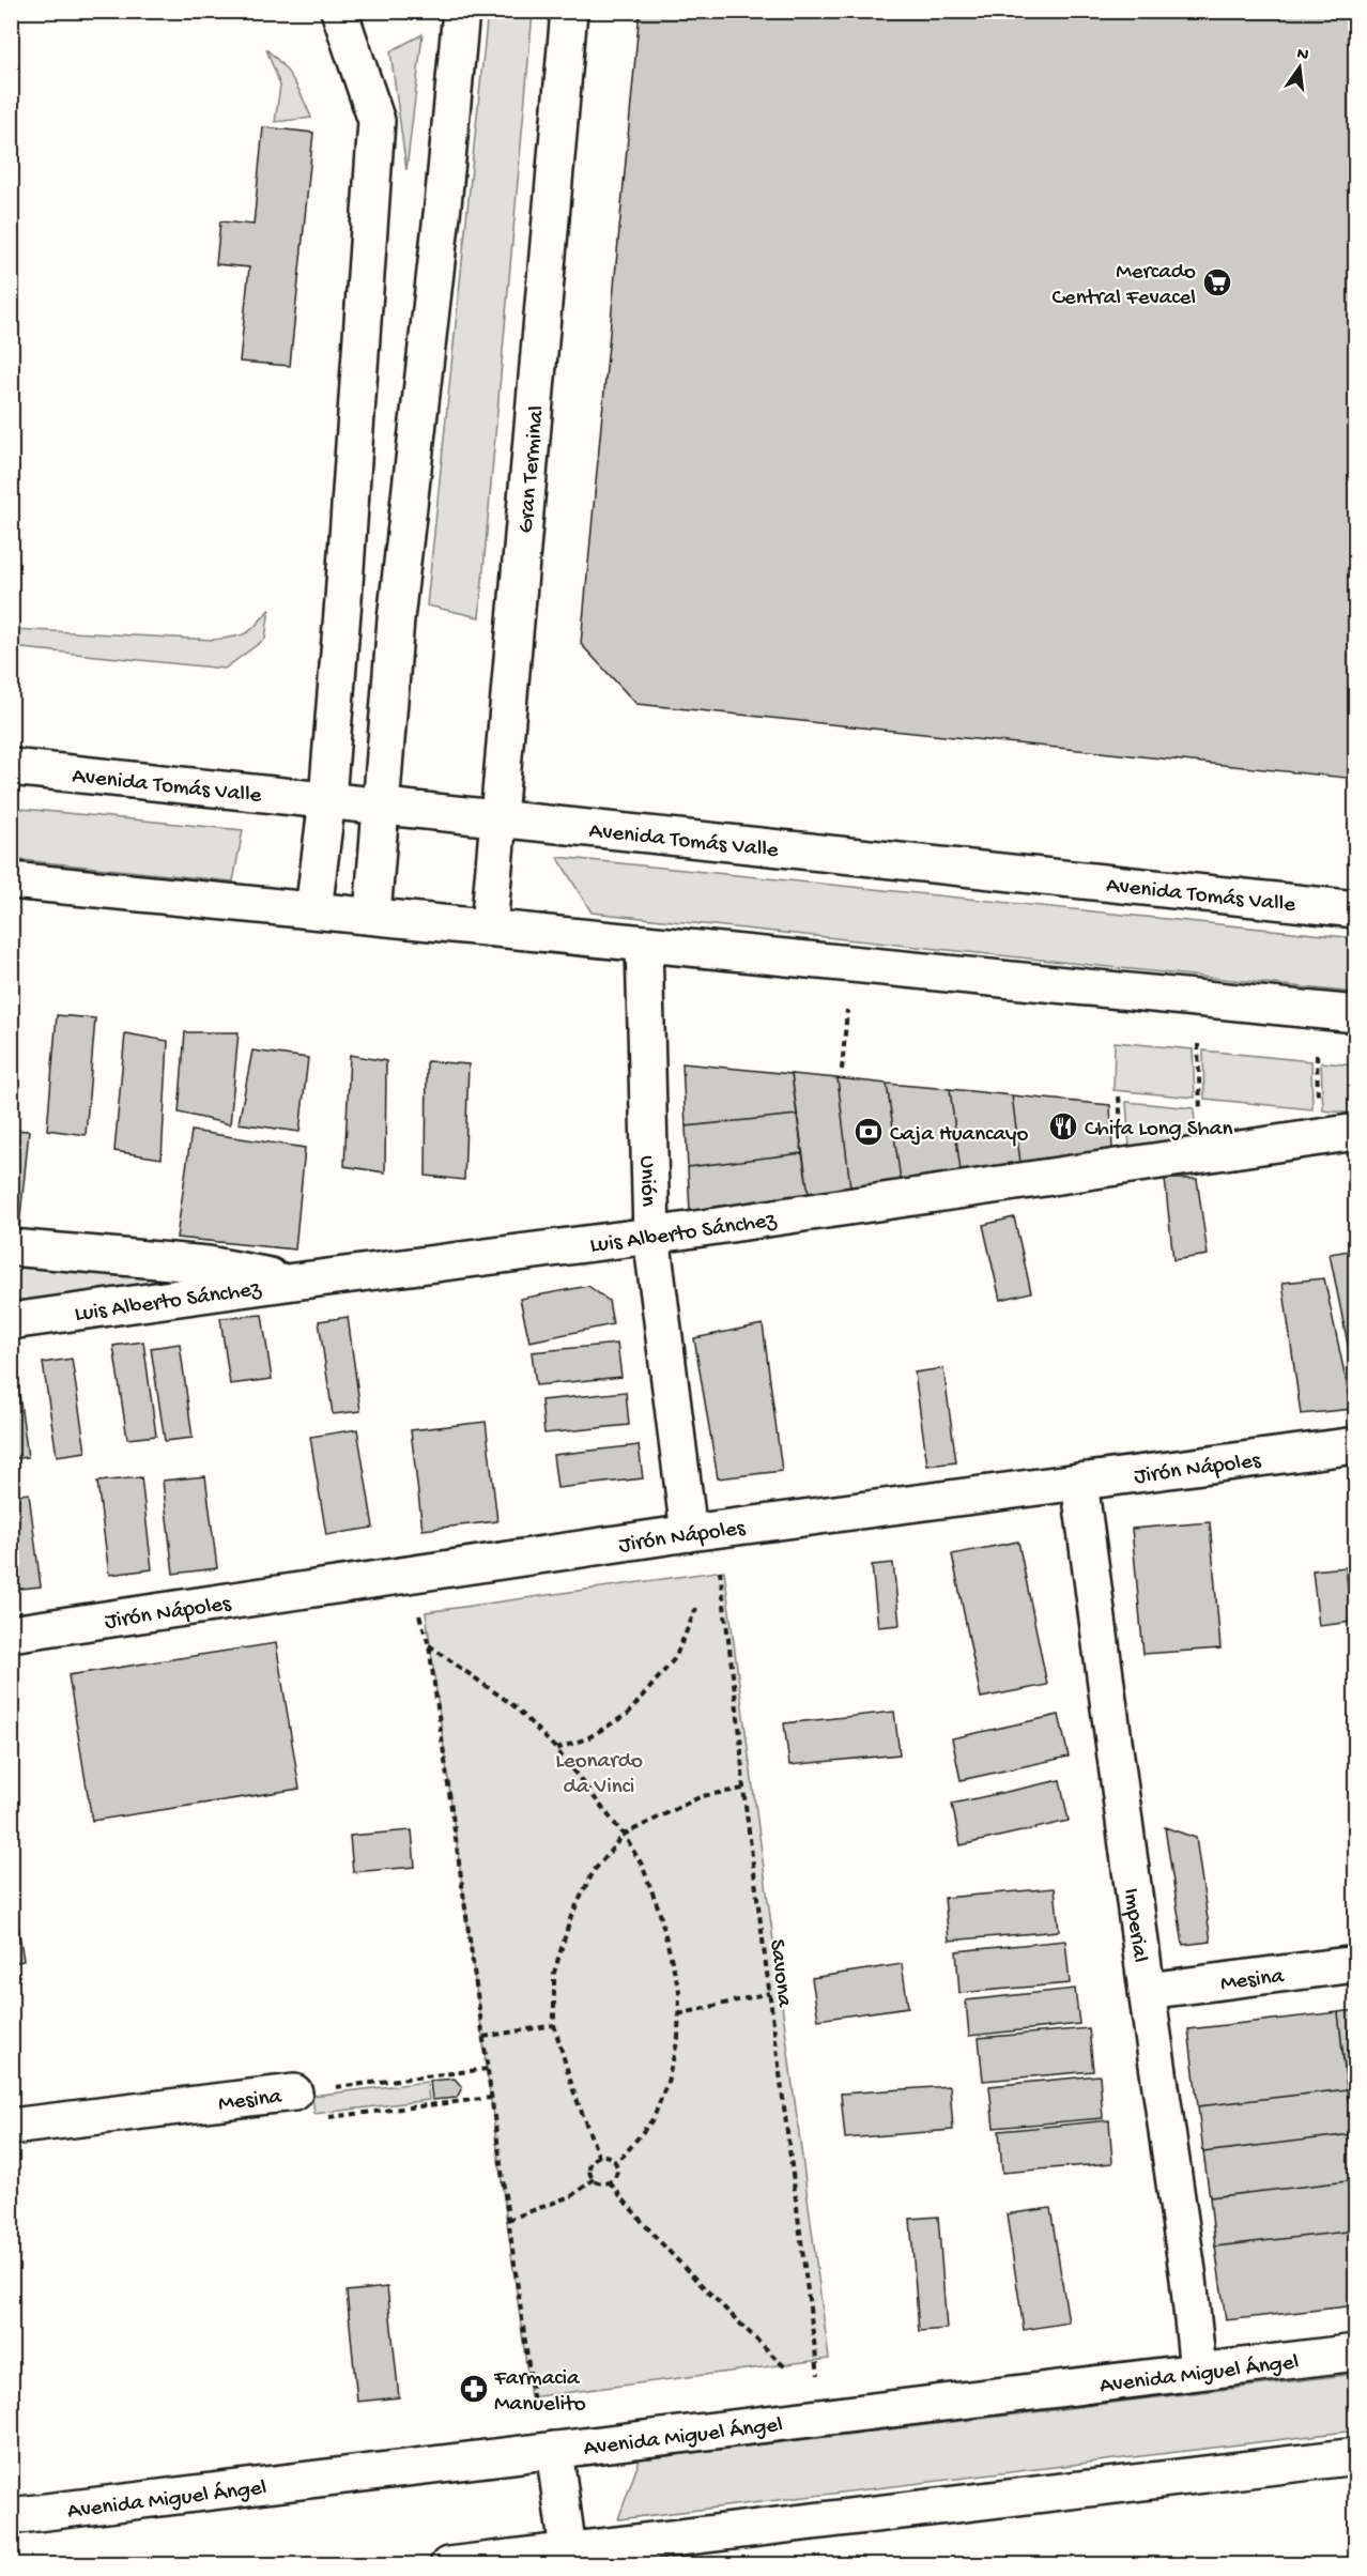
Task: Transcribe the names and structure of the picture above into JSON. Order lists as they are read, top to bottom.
{
  "streets": {
    "street": [
      "Gran Terminal",
      "Avenida Tomás Valle",
      "Unión",
      "Luis Alberto Sánchez",
      "Jirón Nápoles",
      "Imperial",
      "Mesina",
      "Avenida Miguel Ángel"
    ],
    "path": ["Savona"]
  },
  "crossings": [
    ["Gran Terminal", "Avenida Tomás Valle"],
    ["Unión", "Luis Alberto Sánchez"],
    ["Unión", "Jirón Nápoles"],
    ["Unión", "Savona"],
    ["Jirón Nápoles", "Imperial"],
    ["Jirón Nápoles", "Savona"],
    ["Imperial", "Mesina"],
    ["Imperial", "Avenida Miguel Ángel"],
    ["Savona", "Avenida Miguel Ángel"]
  ],
  "parks": ["Leonardo da Vinci"],
  "places": {
    "supermarket": ["Mercado Central Fevacel"],
    "restaurant": ["Chifa Long Shan"],
    "bank": ["Caja Huancayo"],
    "pharmacy": ["Farmacia Manuelito"]
  },
  "north": "top"
}
